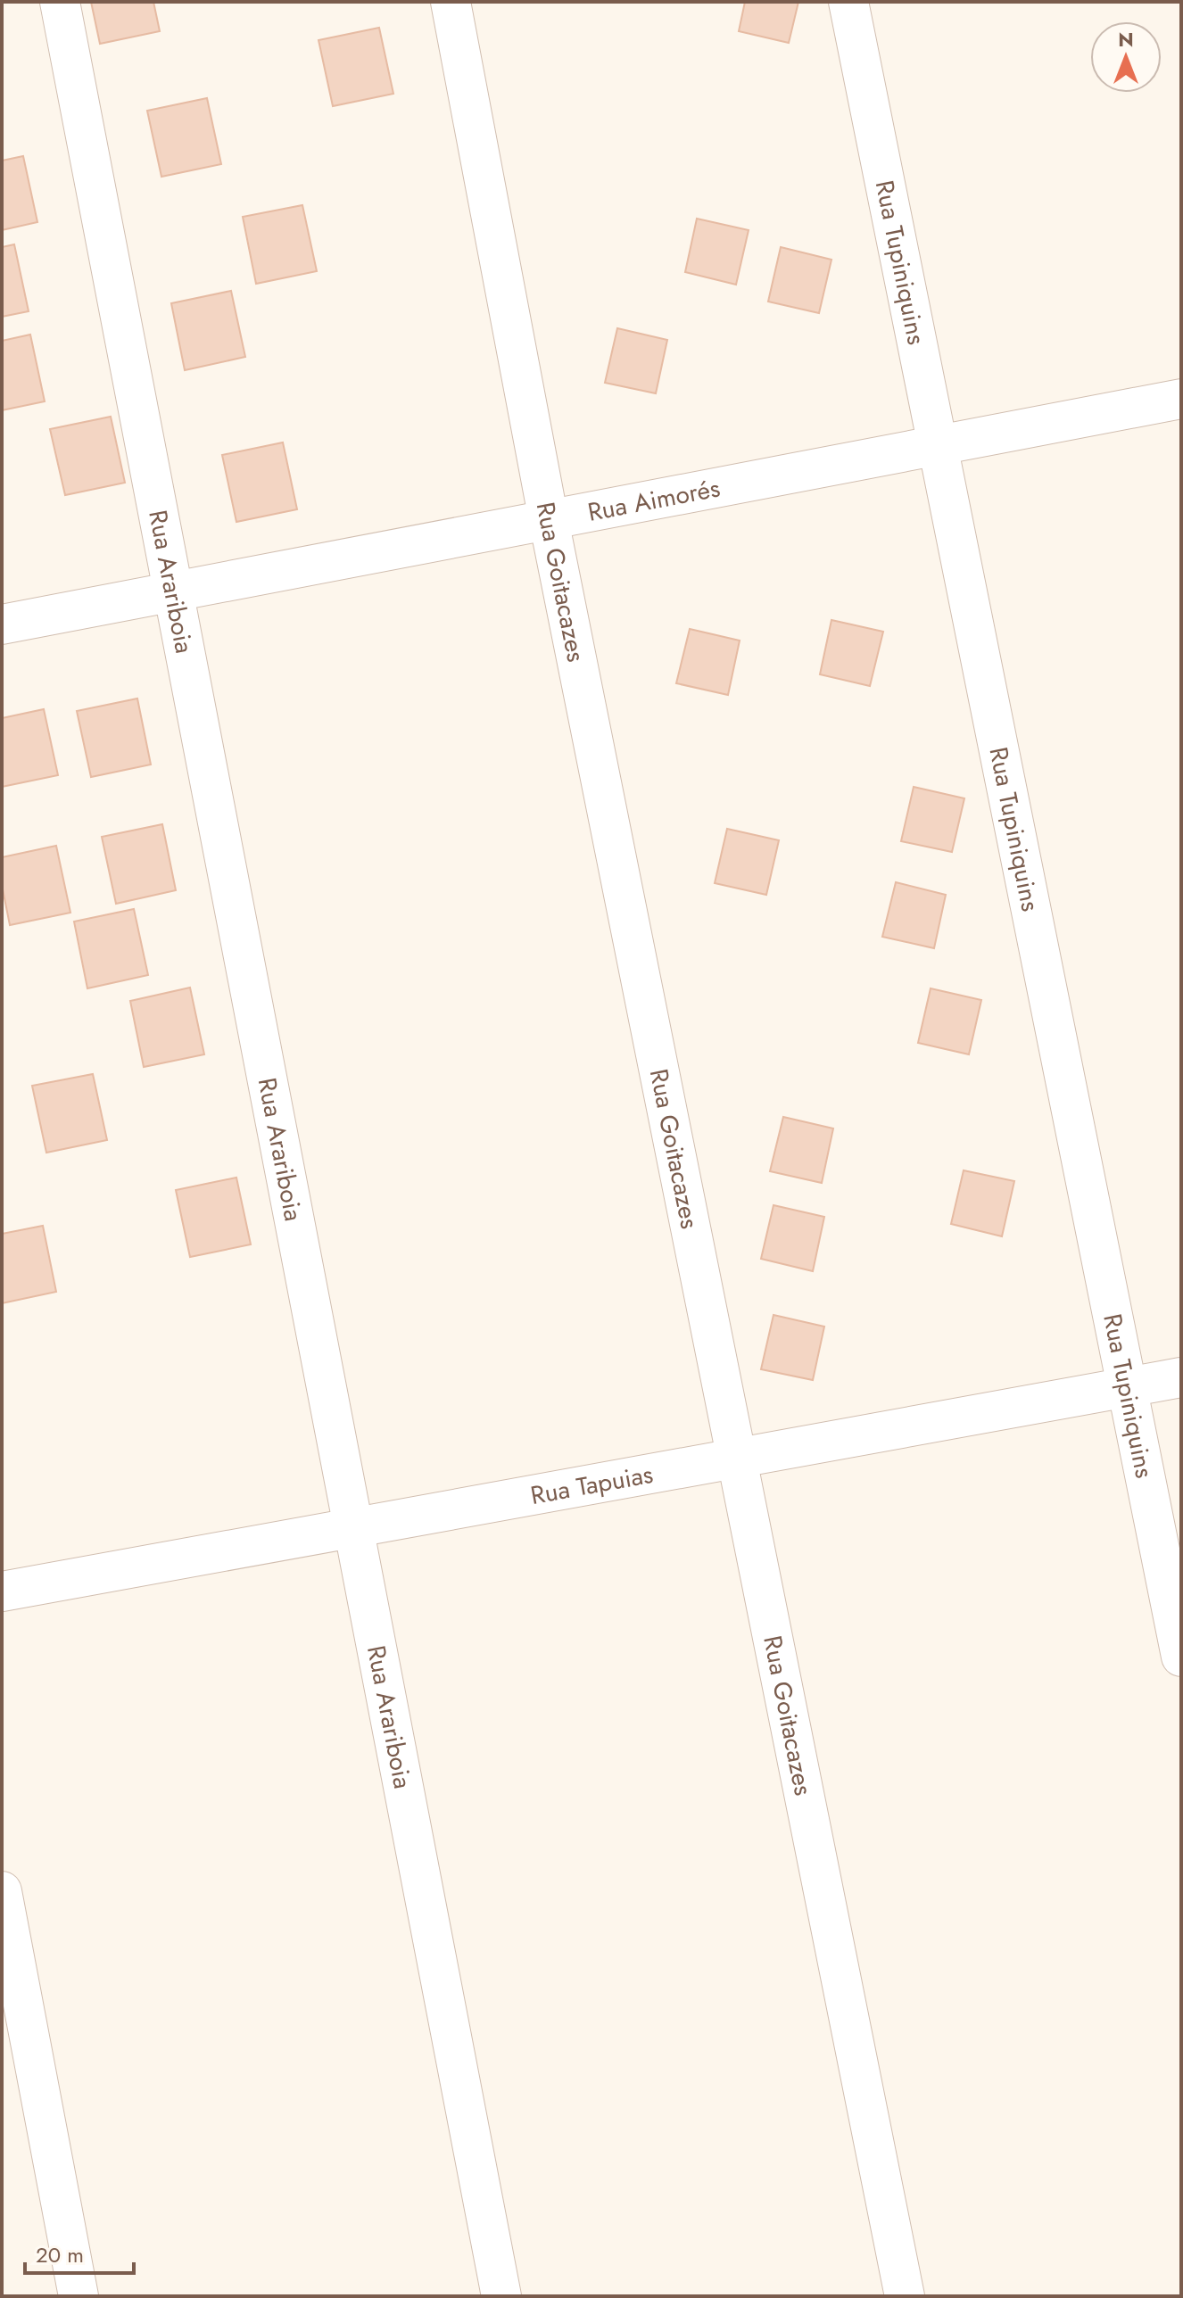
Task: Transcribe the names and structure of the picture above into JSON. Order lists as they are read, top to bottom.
{
  "streets": {
    "street": [
      "Rua Tupiniquins",
      "Rua Aimorés",
      "Rua Arariboia",
      "Rua Goitacazes",
      "Rua Tapuias"
    ]
  },
  "crossings": [
    ["Rua Tupiniquins", "Rua Aimorés"],
    ["Rua Tupiniquins", "Rua Tapuias"],
    ["Rua Aimorés", "Rua Arariboia"],
    ["Rua Aimorés", "Rua Goitacazes"],
    ["Rua Arariboia", "Rua Tapuias"],
    ["Rua Goitacazes", "Rua Tapuias"]
  ],
  "scale_bar": "20 m",
  "north": "top"
}
